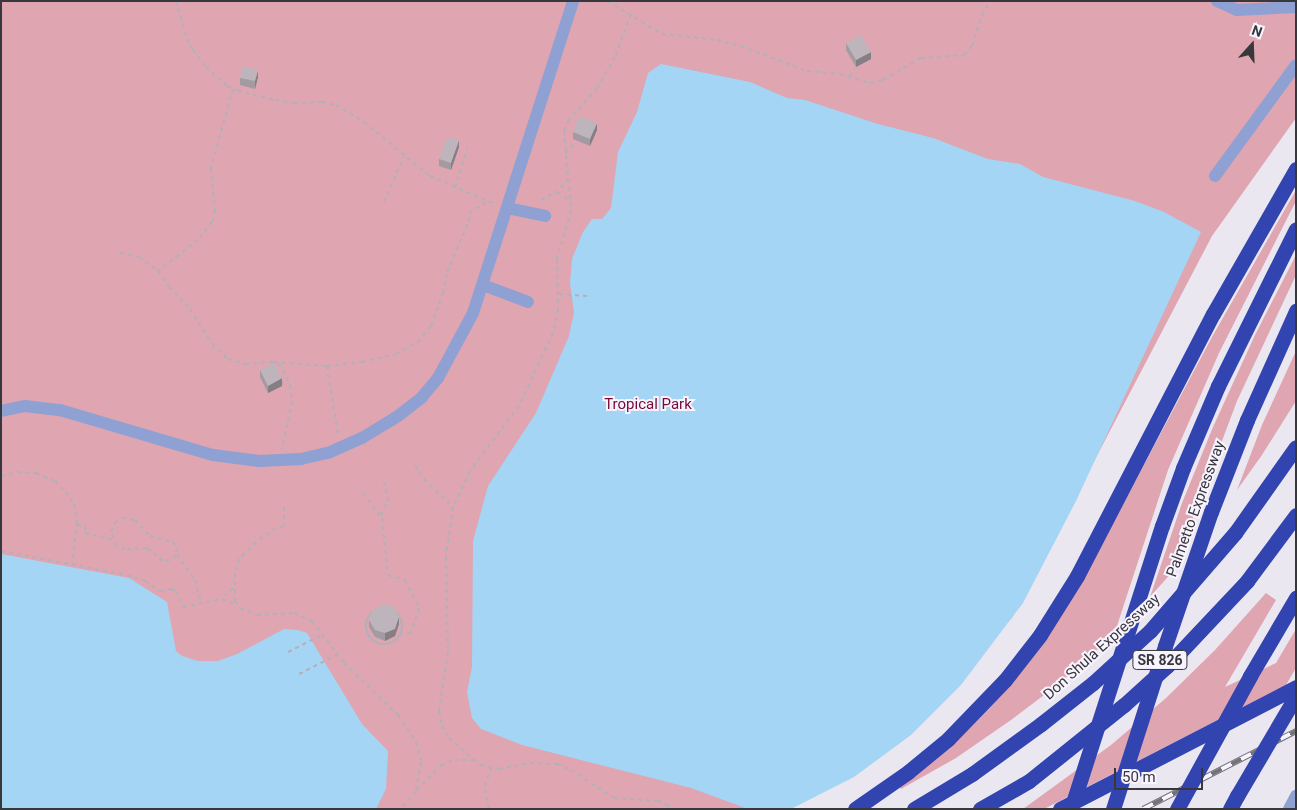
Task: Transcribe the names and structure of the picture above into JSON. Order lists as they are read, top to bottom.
{
  "streets": {
    "highway": ["Palmetto Expressway", "Don Shula Expressway", "SR 826"]
  },
  "parks": ["Tropical Park"],
  "scale_bar": "50 m",
  "north": "top"
}
